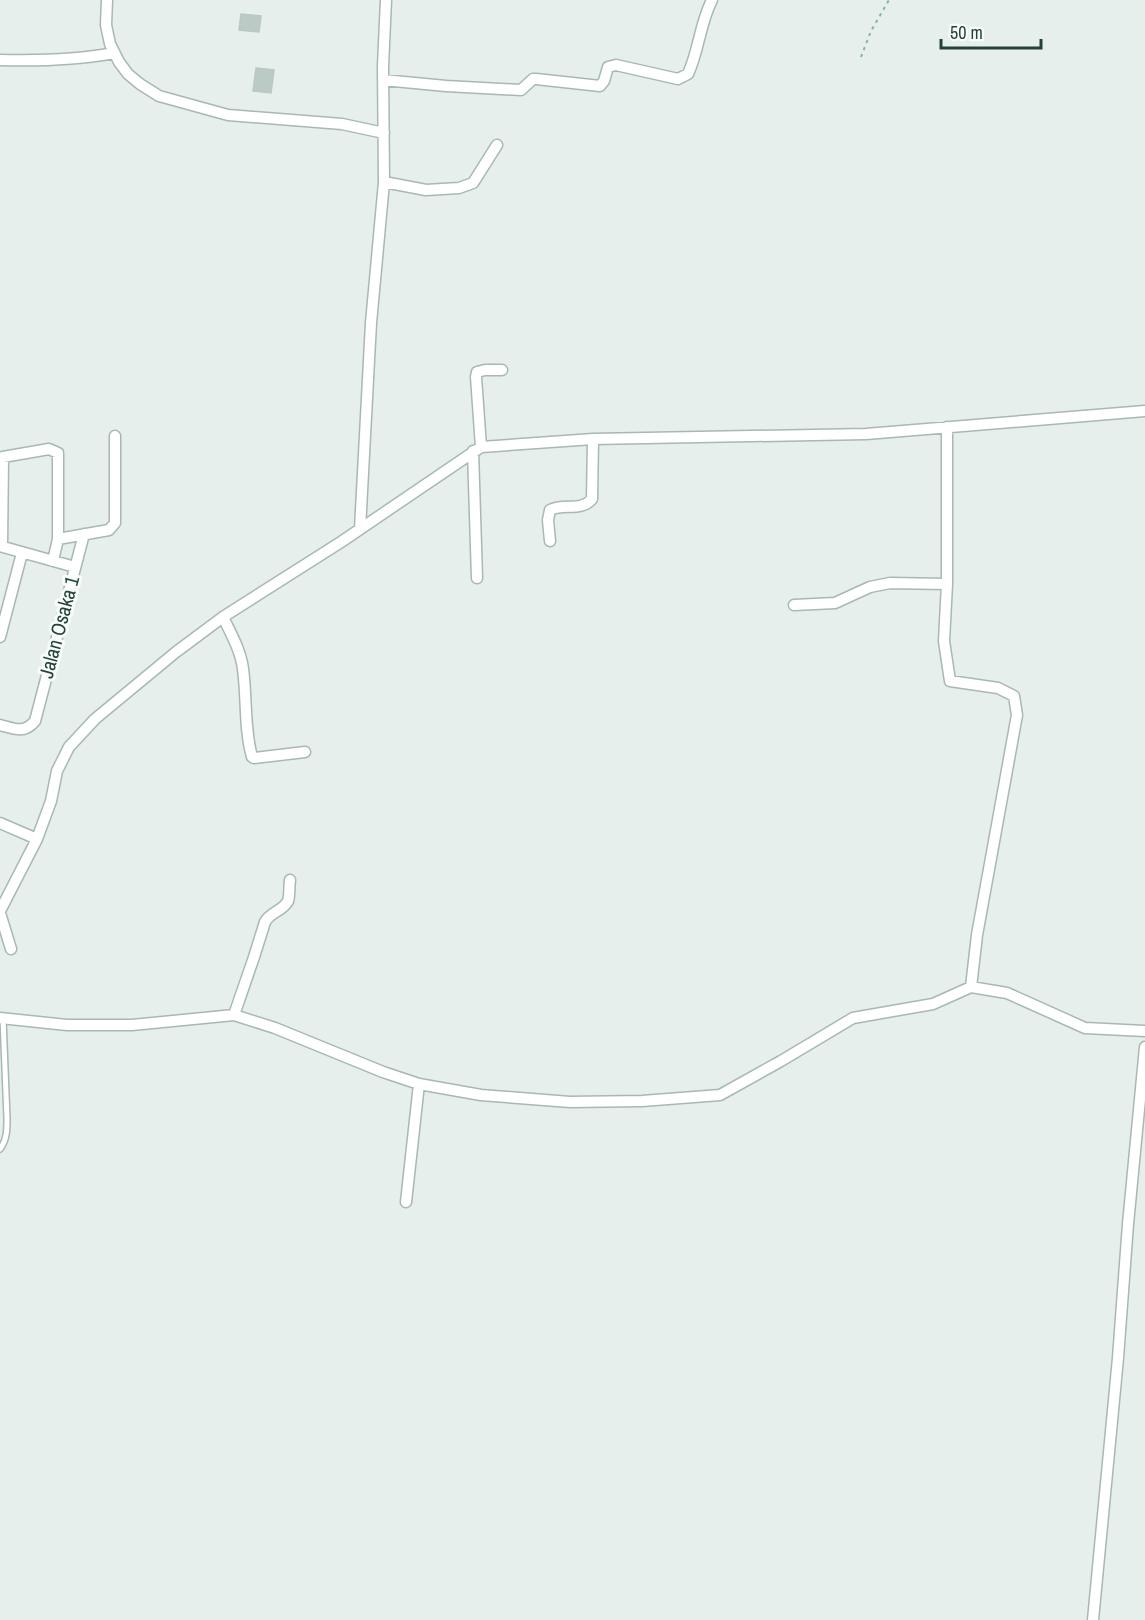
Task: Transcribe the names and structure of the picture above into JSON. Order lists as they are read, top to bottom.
{
  "streets": {
    "street": ["Jalan Osaka 1"]
  },
  "scale_bar": "50 m"
}
